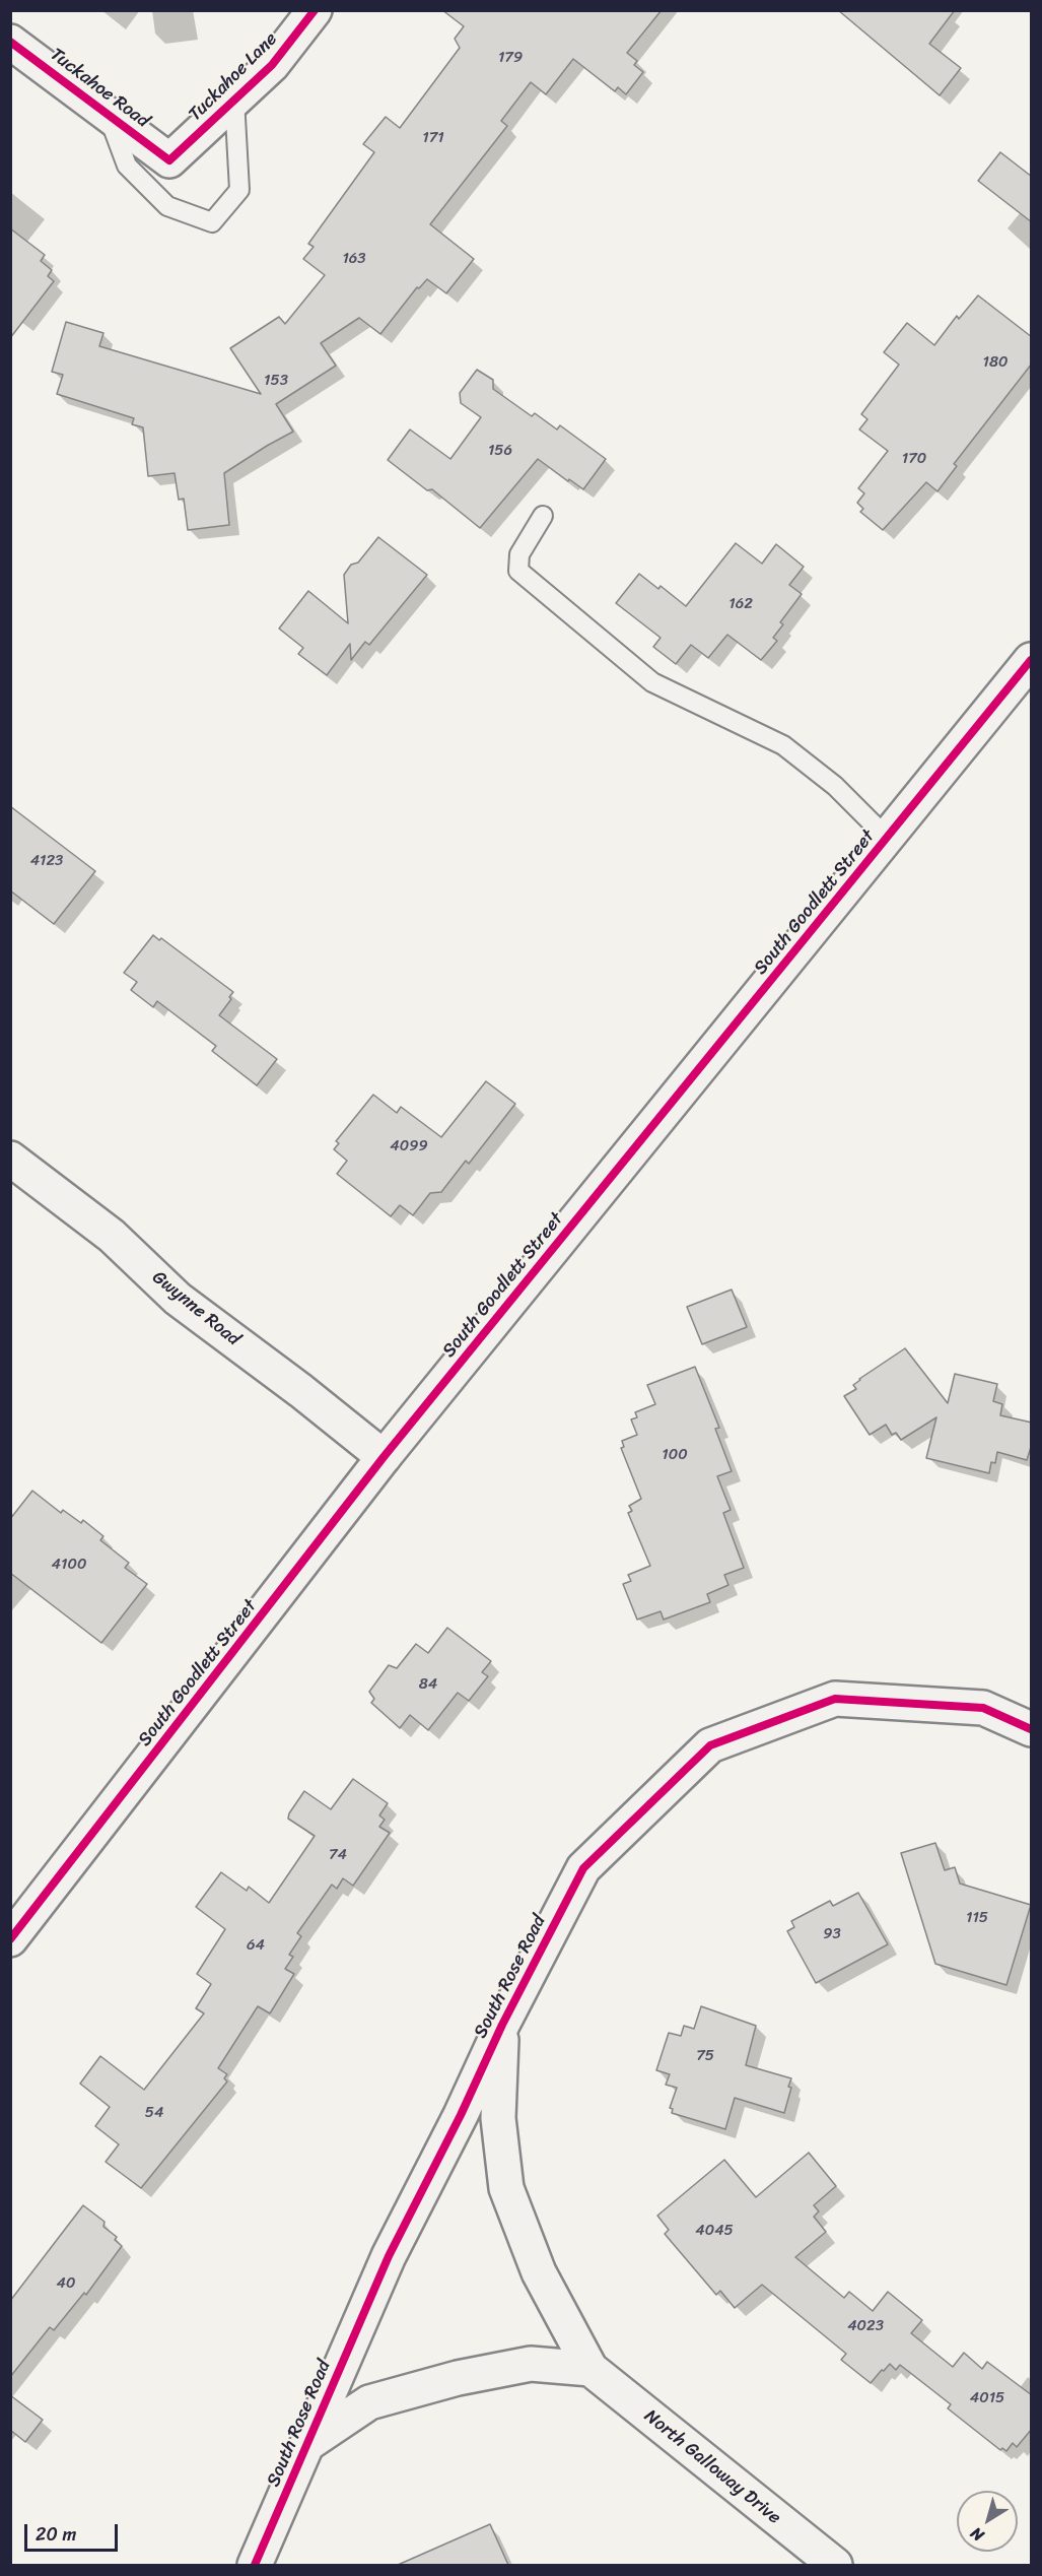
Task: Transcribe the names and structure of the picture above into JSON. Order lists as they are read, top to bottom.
{
  "streets": {
    "street": [
      "Tuckahoe Lane",
      "Tuckahoe Road",
      "South Goodlett Street",
      "Gwynne Road",
      "South Rose Road",
      "North Galloway Drive"
    ]
  },
  "crossings": [
    ["Tuckahoe Lane", "Tuckahoe Road"],
    ["South Goodlett Street", "Gwynne Road"],
    ["South Rose Road", "North Galloway Drive"]
  ],
  "house_numbers": [
    "179",
    "171",
    "163",
    "180",
    "153",
    "156",
    "170",
    "162",
    "4123",
    "4099",
    "100",
    "4100",
    "84",
    "74",
    "115",
    "93",
    "64",
    "75",
    "54",
    "4045",
    "40",
    "4023",
    "4015"
  ],
  "scale_bar": "20 m",
  "north": "bottom left"
}
